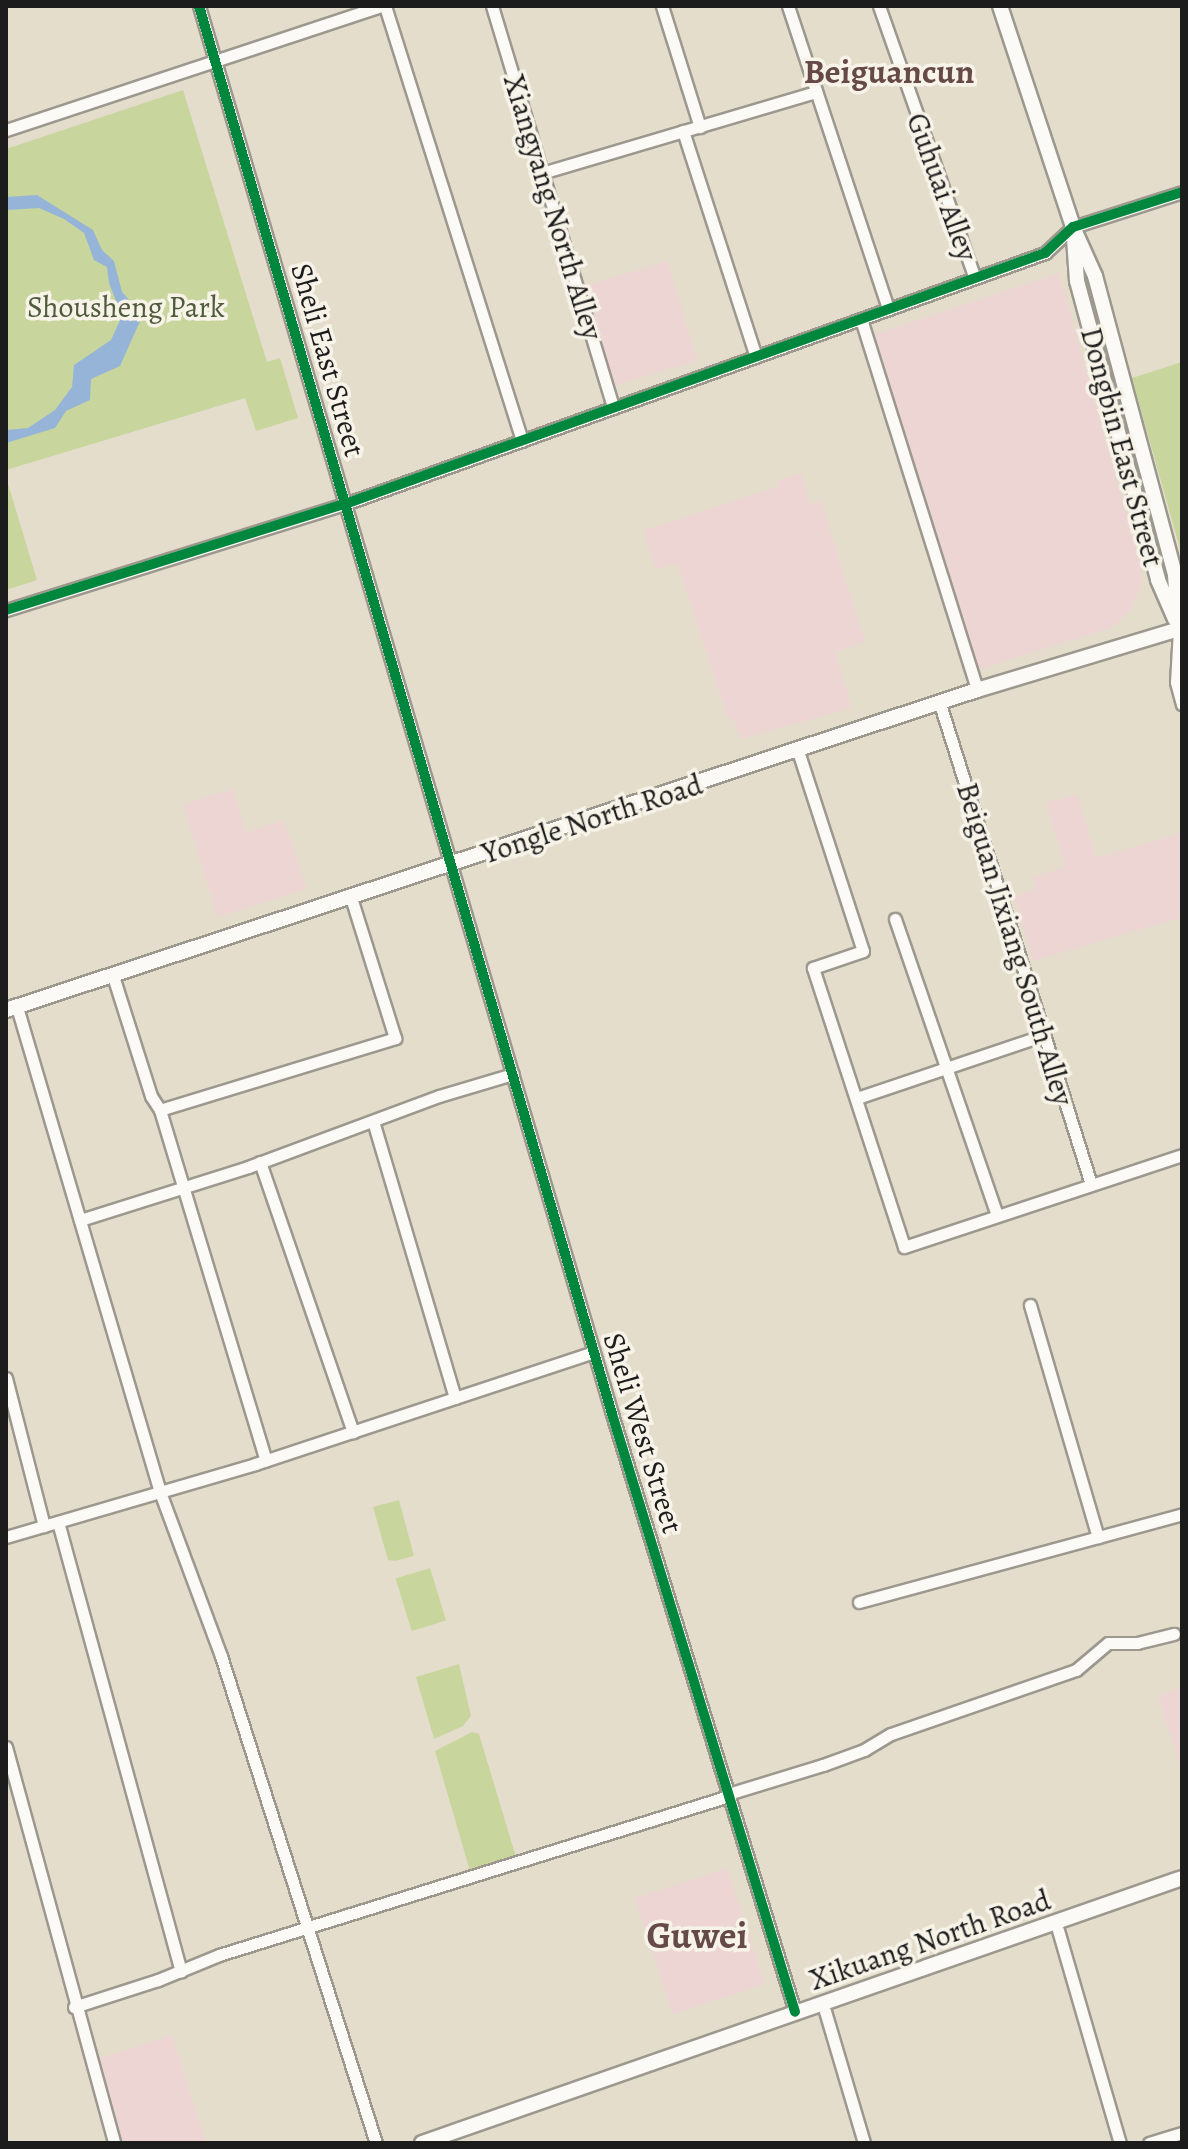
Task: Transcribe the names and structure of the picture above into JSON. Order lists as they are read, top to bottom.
{
  "streets": {
    "main road": ["Dongbin East Street", "Yongle North Road", "Xikuang North Road"],
    "street": [
      "Guhuai Alley",
      "Xiangyang North Alley",
      "Sheli East Street",
      "Beiguan Jixiang South Alley",
      "Sheli West Street"
    ]
  },
  "crossings": [
    ["Sheli East Street", "Yongle North Road"],
    ["Sheli East Street", "Sheli West Street"],
    ["Dongbin East Street", "Yongle North Road"],
    ["Yongle North Road", "Beiguan Jixiang South Alley"],
    ["Yongle North Road", "Sheli West Street"],
    ["Sheli West Street", "Xikuang North Road"]
  ],
  "districts": ["Beiguancun", "Guwei"],
  "parks": ["Shousheng Park"]
}
